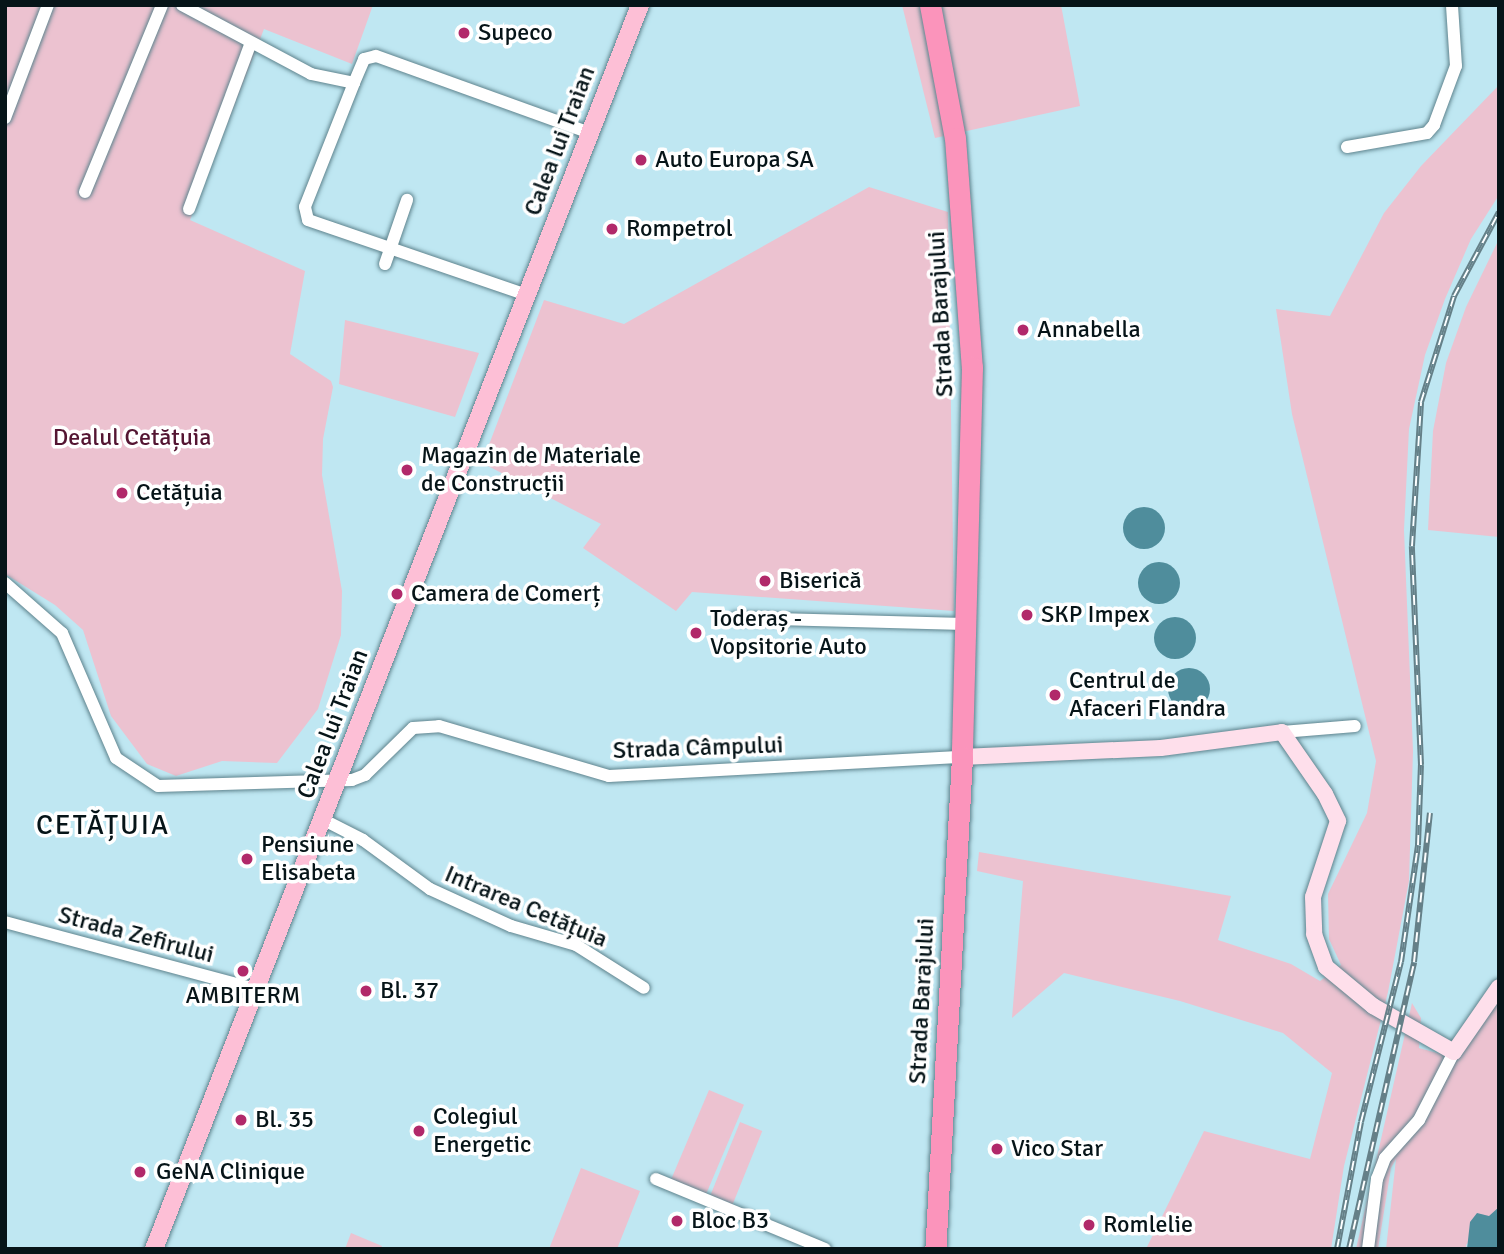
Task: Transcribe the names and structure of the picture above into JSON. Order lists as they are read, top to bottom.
{
  "streets": {
    "highway": ["Strada Barajului"],
    "main road": ["Calea lui Traian"],
    "street": ["Strada Câmpului", "Intrarea Cetățuia", "Strada Zefirului"]
  },
  "crossings": [
    ["Calea lui Traian", "Strada Câmpului"],
    ["Calea lui Traian", "Intrarea Cetățuia"],
    ["Calea lui Traian", "Strada Zefirului"],
    ["Strada Barajului", "Strada Câmpului"]
  ],
  "districts": ["CETĂȚUIA"],
  "parks": ["Dealul Cetățuia"],
  "places": [
    "Supeco",
    "Auto Europa SA",
    "Rompetrol",
    "Annabella",
    "Magazin de Materiale de Construcții",
    "Cetățuia",
    "Biserică",
    "Camera de Comerț",
    "SKP Impex",
    "Toderaș - Vopsitorie Auto",
    "Centrul de Afaceri Flandra",
    "Pensiune Elisabeta",
    "AMBITERM",
    "Bl. 37",
    "Bl. 35",
    "Colegiul Energetic",
    "Vico Star",
    "GeNA Clinique",
    "Bloc B3",
    "Romlelie"
  ]
}
